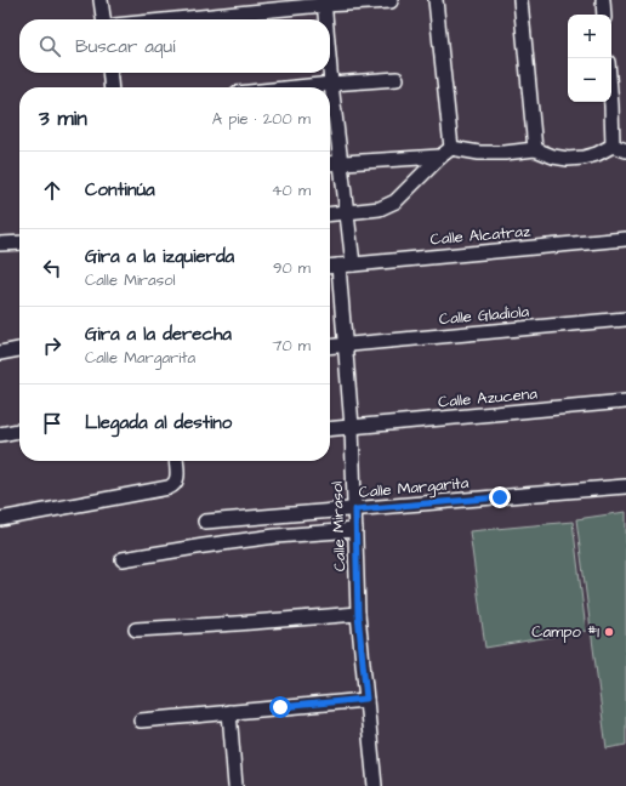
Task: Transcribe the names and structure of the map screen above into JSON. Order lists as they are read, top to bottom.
{
  "streets": {
    "street": [
      "Calle Alcatraz",
      "Calle Gladiola",
      "Calle Azucena",
      "Calle Margarita",
      "Calle Mirasol"
    ]
  },
  "crossings": [
    ["Calle Alcatraz", "Calle Mirasol"],
    ["Calle Gladiola", "Calle Mirasol"],
    ["Calle Azucena", "Calle Mirasol"],
    ["Calle Margarita", "Calle Mirasol"]
  ],
  "places": ["Campo #1"],
  "page": {
    "map_buttons": ["+", "−"],
    "search": "Buscar aquí",
    "heading": ["3 min", "A pie · 200 m"],
    "list": [
      ["Continúa", "40 m"],
      ["Gira a la izquierda", "Calle Mirasol", "90 m"],
      ["Gira a la derecha", "Calle Margarita", "70 m"],
      "Llegada al destino"
    ]
  }
}
